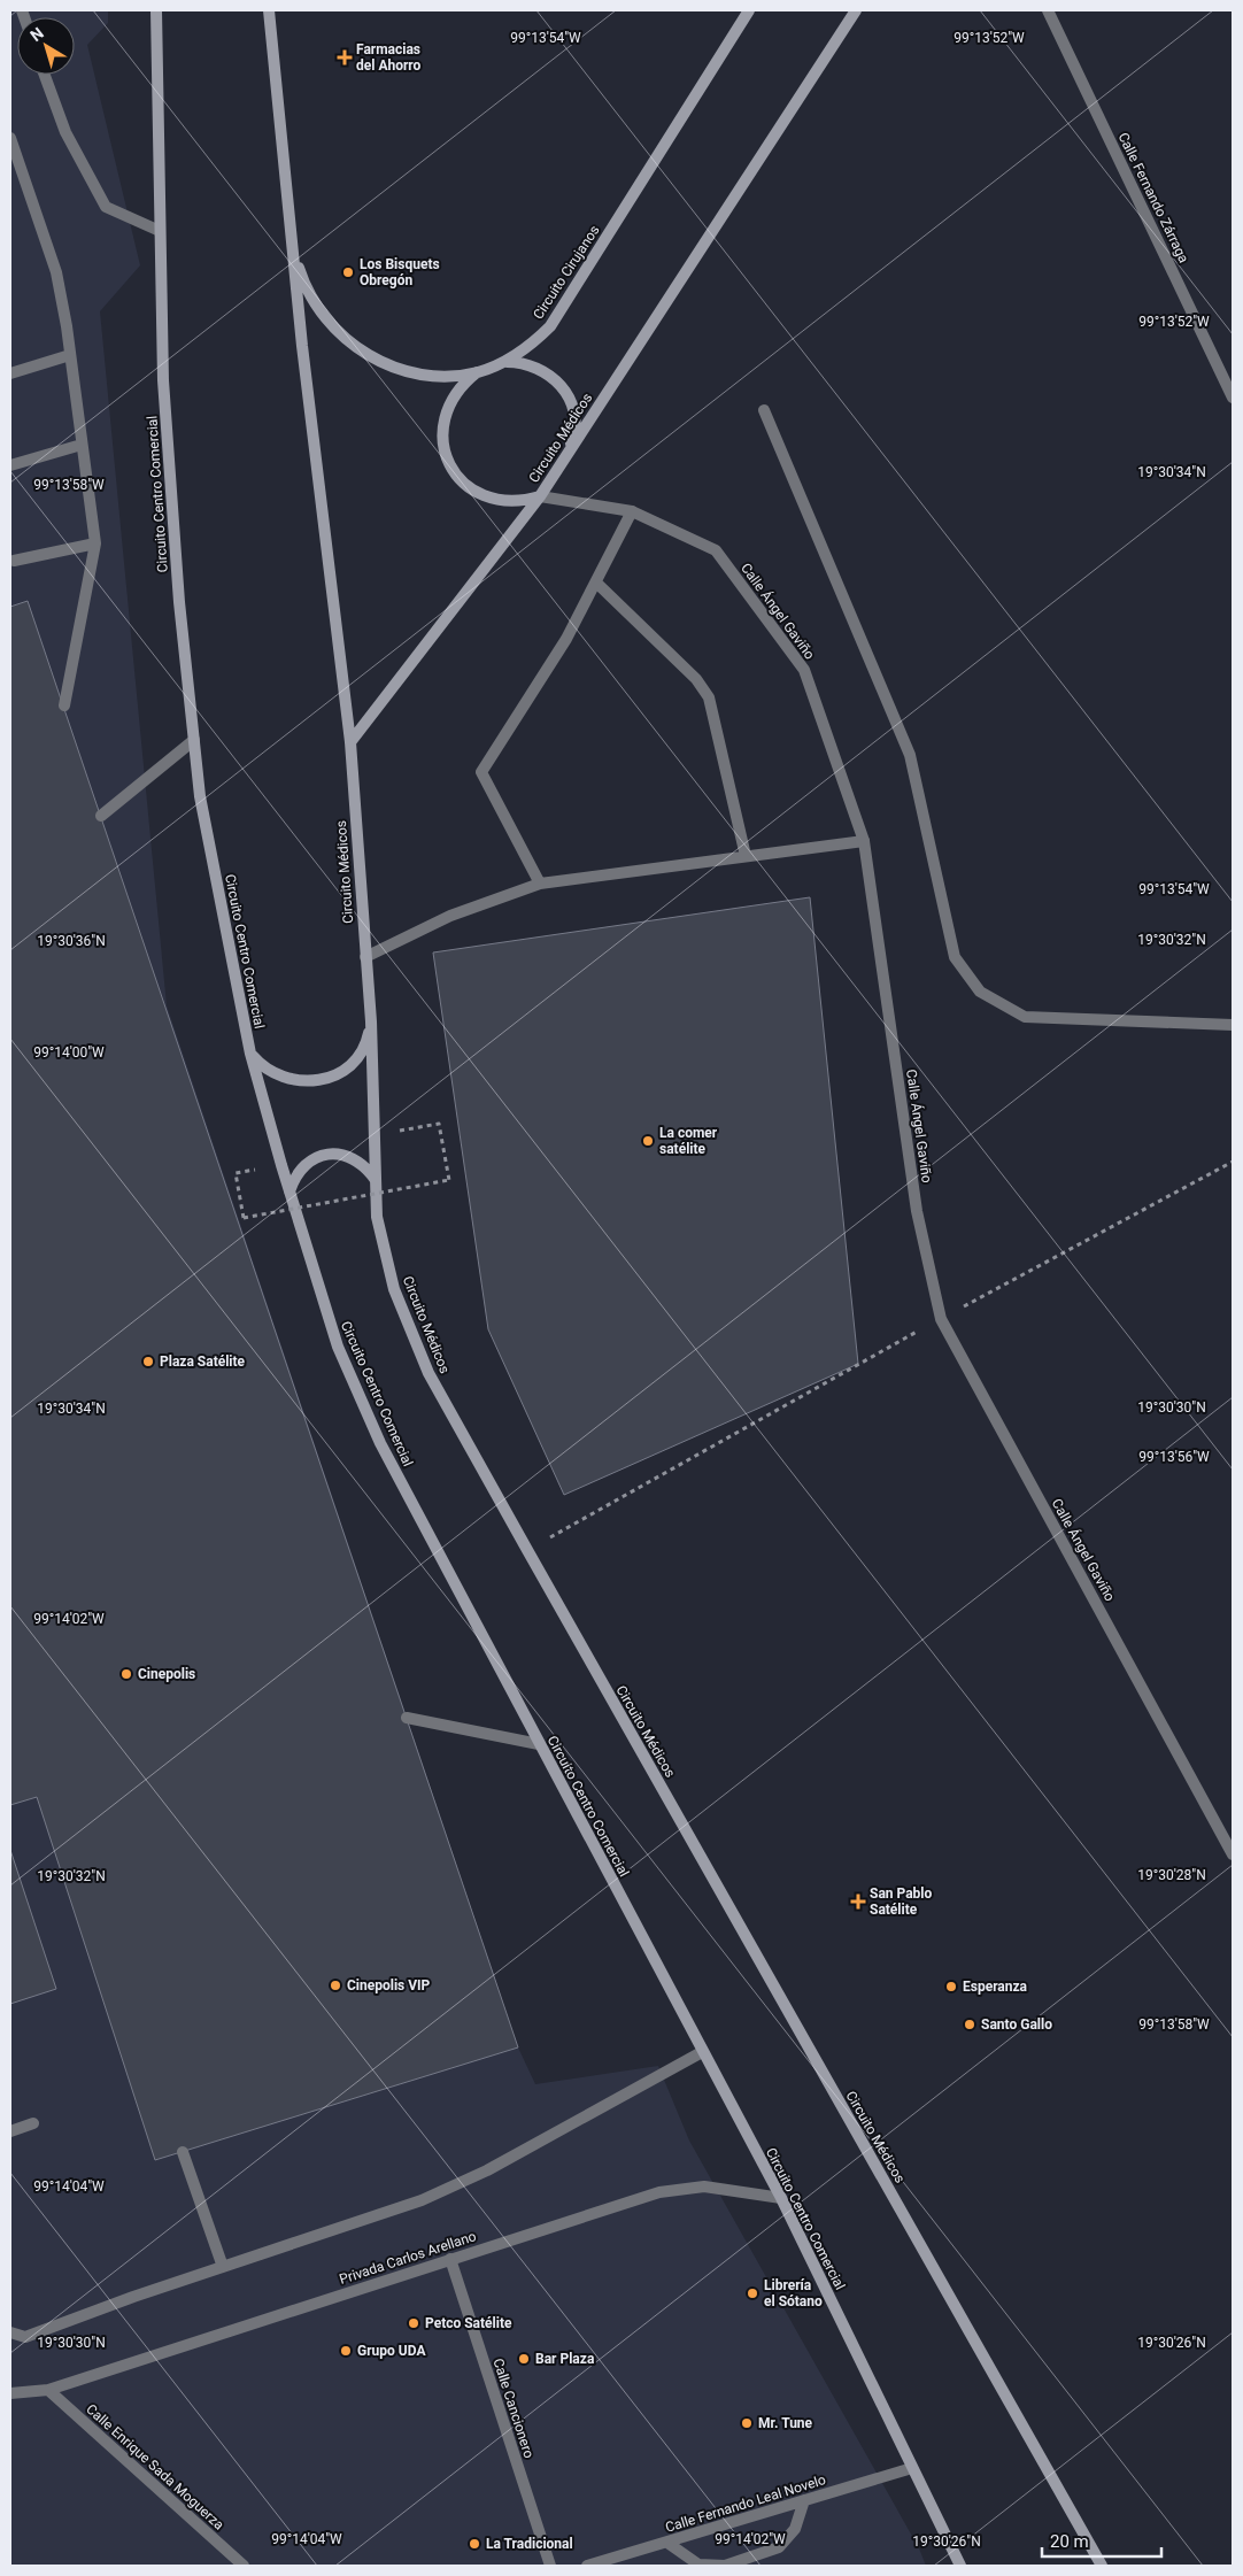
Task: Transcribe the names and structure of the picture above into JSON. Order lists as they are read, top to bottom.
{
  "streets": {
    "main road": ["Circuito Cirujanos", "Circuito Médicos", "Circuito Centro Comercial"],
    "street": [
      "Calle Fernando Zárraga",
      "Calle Ángel Gaviño",
      "Privada Carlos Arellano",
      "Calle Cancionero",
      "Calle Enrique Sada Moguerza",
      "Calle Fernando Leal Novelo"
    ]
  },
  "crossings": [
    ["Circuito Cirujanos", "Circuito Médicos"],
    ["Circuito Cirujanos", "Calle Ángel Gaviño"],
    ["Circuito Médicos", "Calle Ángel Gaviño"],
    ["Circuito Centro Comercial", "Privada Carlos Arellano"],
    ["Circuito Centro Comercial", "Calle Fernando Leal Novelo"],
    ["Privada Carlos Arellano", "Calle Cancionero"],
    ["Privada Carlos Arellano", "Calle Enrique Sada Moguerza"]
  ],
  "places": {
    "health": ["Farmacias del Ahorro", "San Pablo Satélite"],
    "other": [
      "Los Bisquets Obregón",
      "La comer satélite",
      "Plaza Satélite",
      "Cinepolis",
      "Cinepolis VIP",
      "Esperanza",
      "Santo Gallo",
      "Librería el Sótano",
      "Petco Satélite",
      "Grupo UDA",
      "Bar Plaza",
      "Mr. Tune",
      "La Tradicional"
    ]
  },
  "scale_bar": "20 m",
  "north": "top left",
  "coordinates": [
    "99°13'54\"W",
    "99°13'52\"W",
    "19°30'34\"N",
    "99°13'58\"W",
    "19°30'32\"N",
    "19°30'36\"N",
    "99°14'00\"W",
    "19°30'30\"N",
    "99°13'56\"W",
    "99°14'02\"W",
    "19°30'28\"N",
    "99°14'04\"W",
    "19°30'26\"N"
  ]
}
